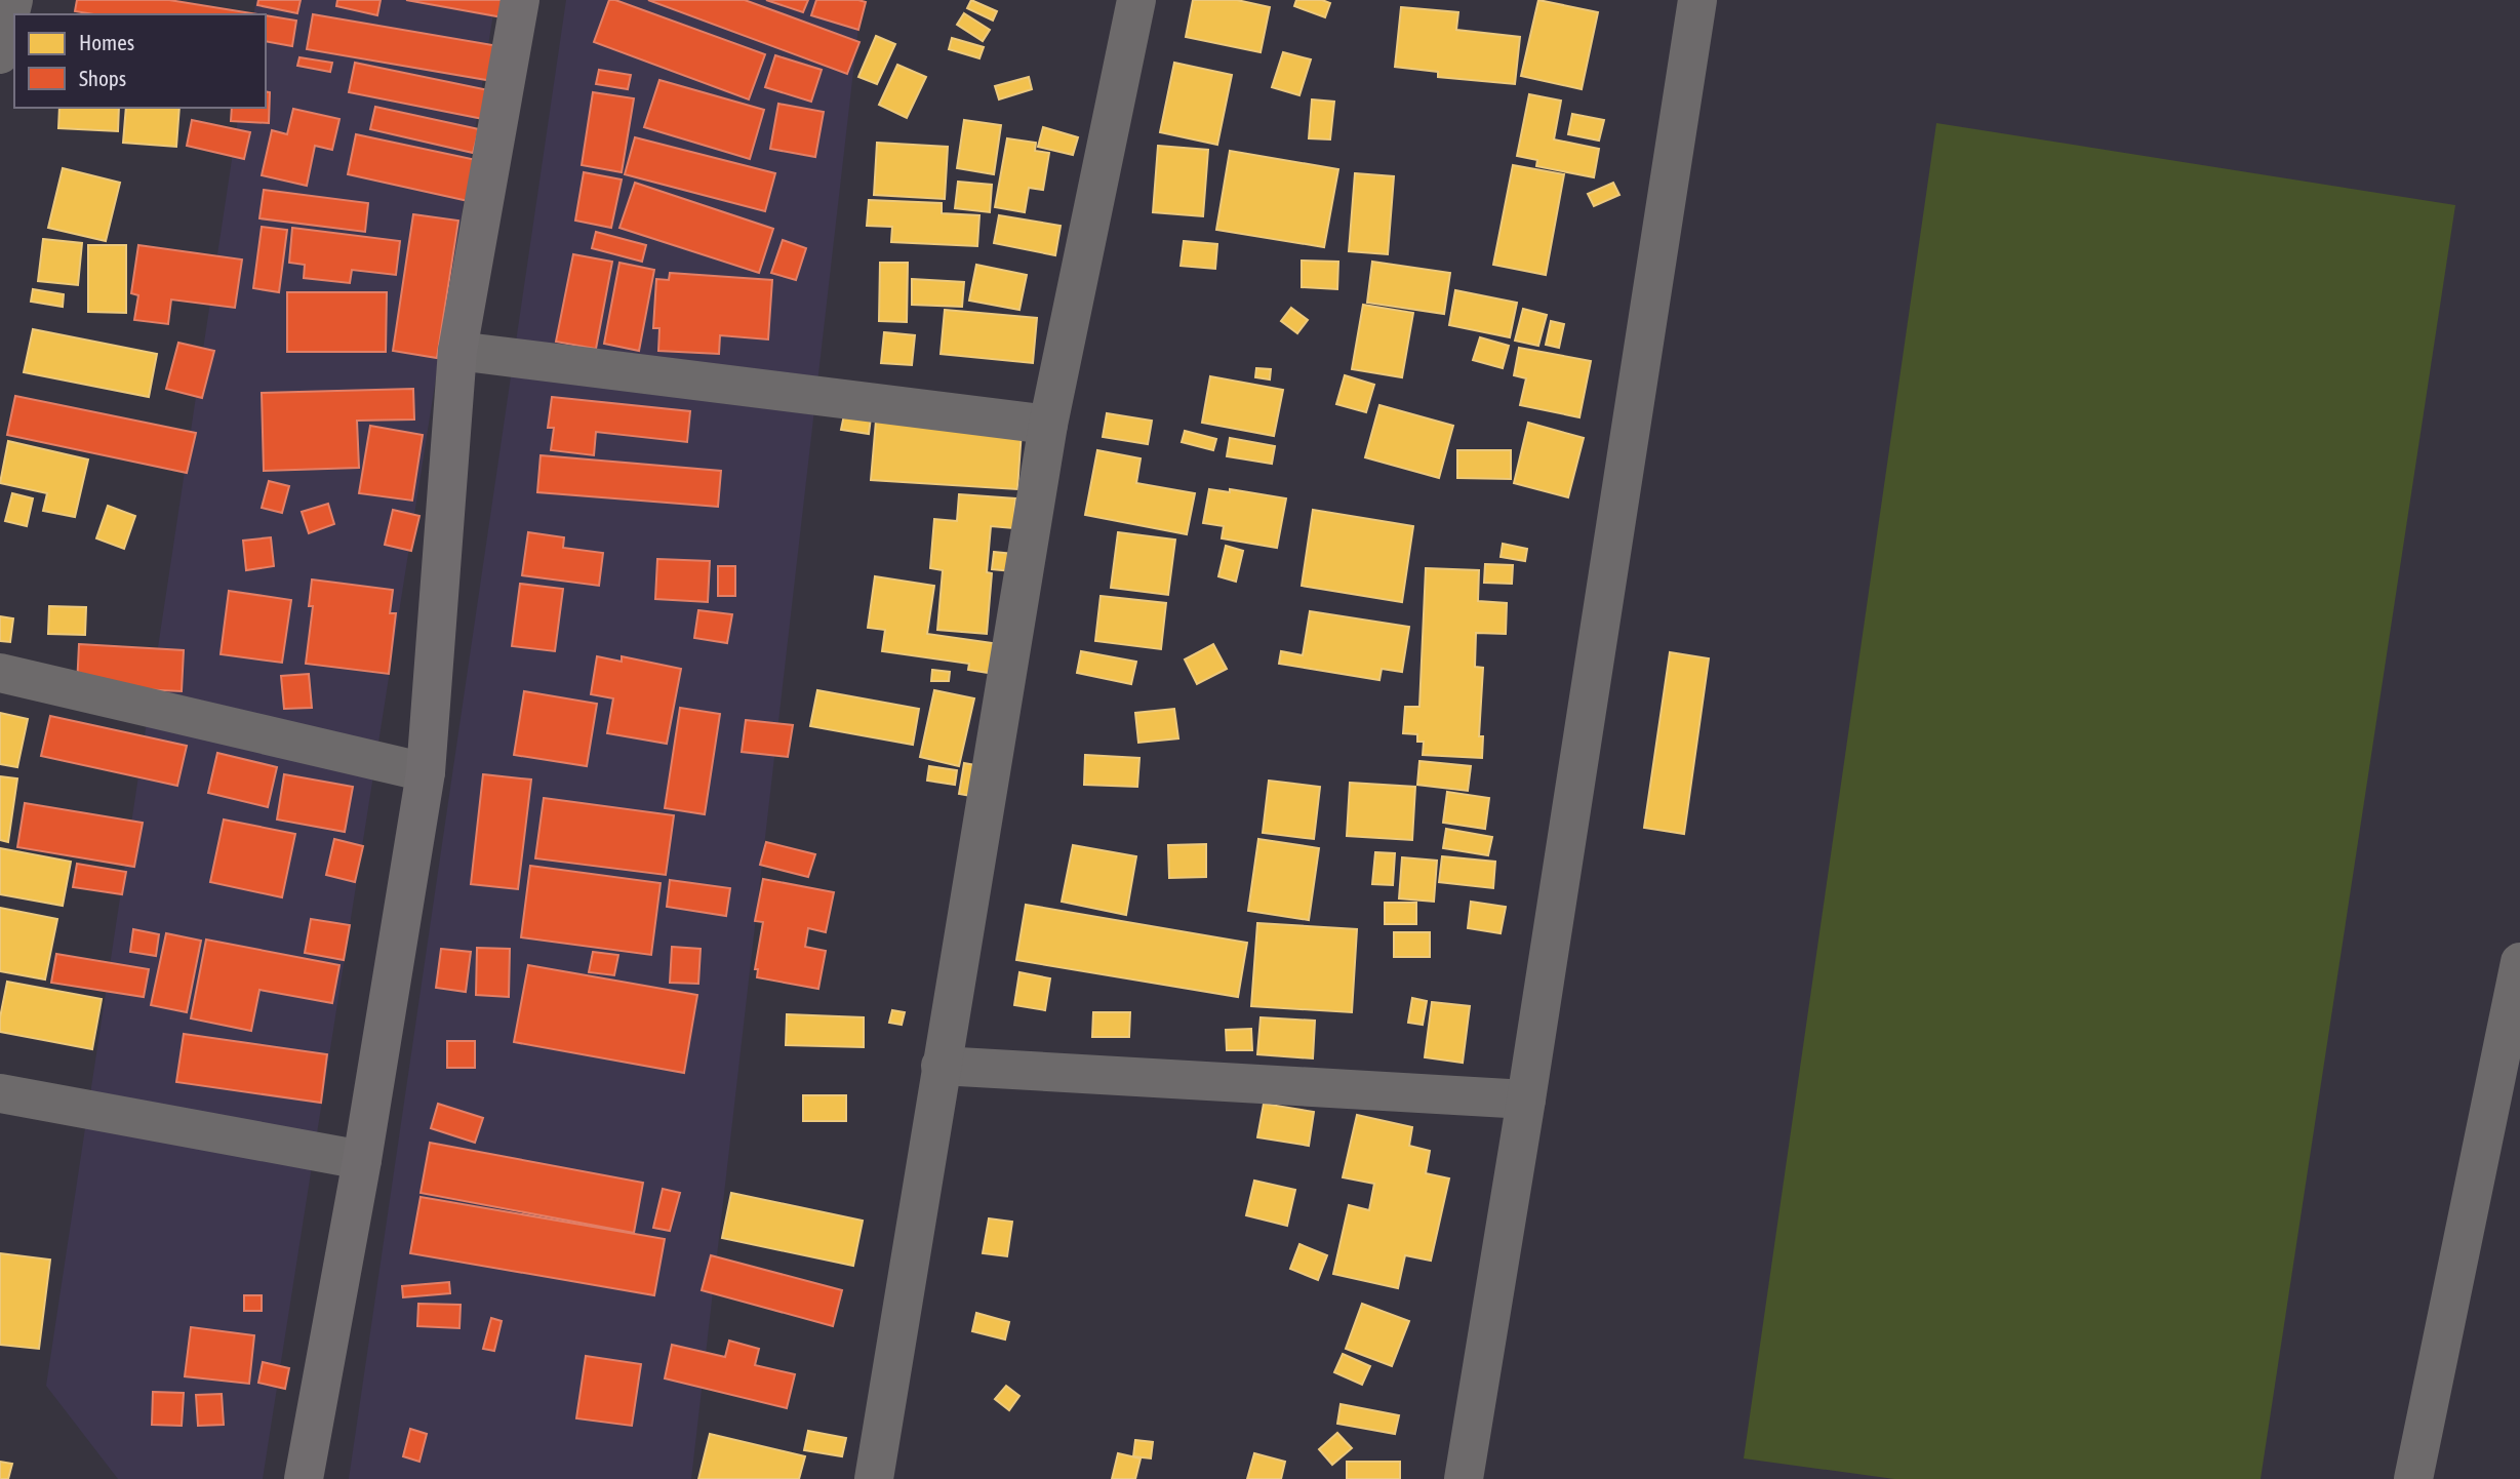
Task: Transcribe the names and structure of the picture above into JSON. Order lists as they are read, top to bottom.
{
  "legend": ["Homes", "Shops"]
}
